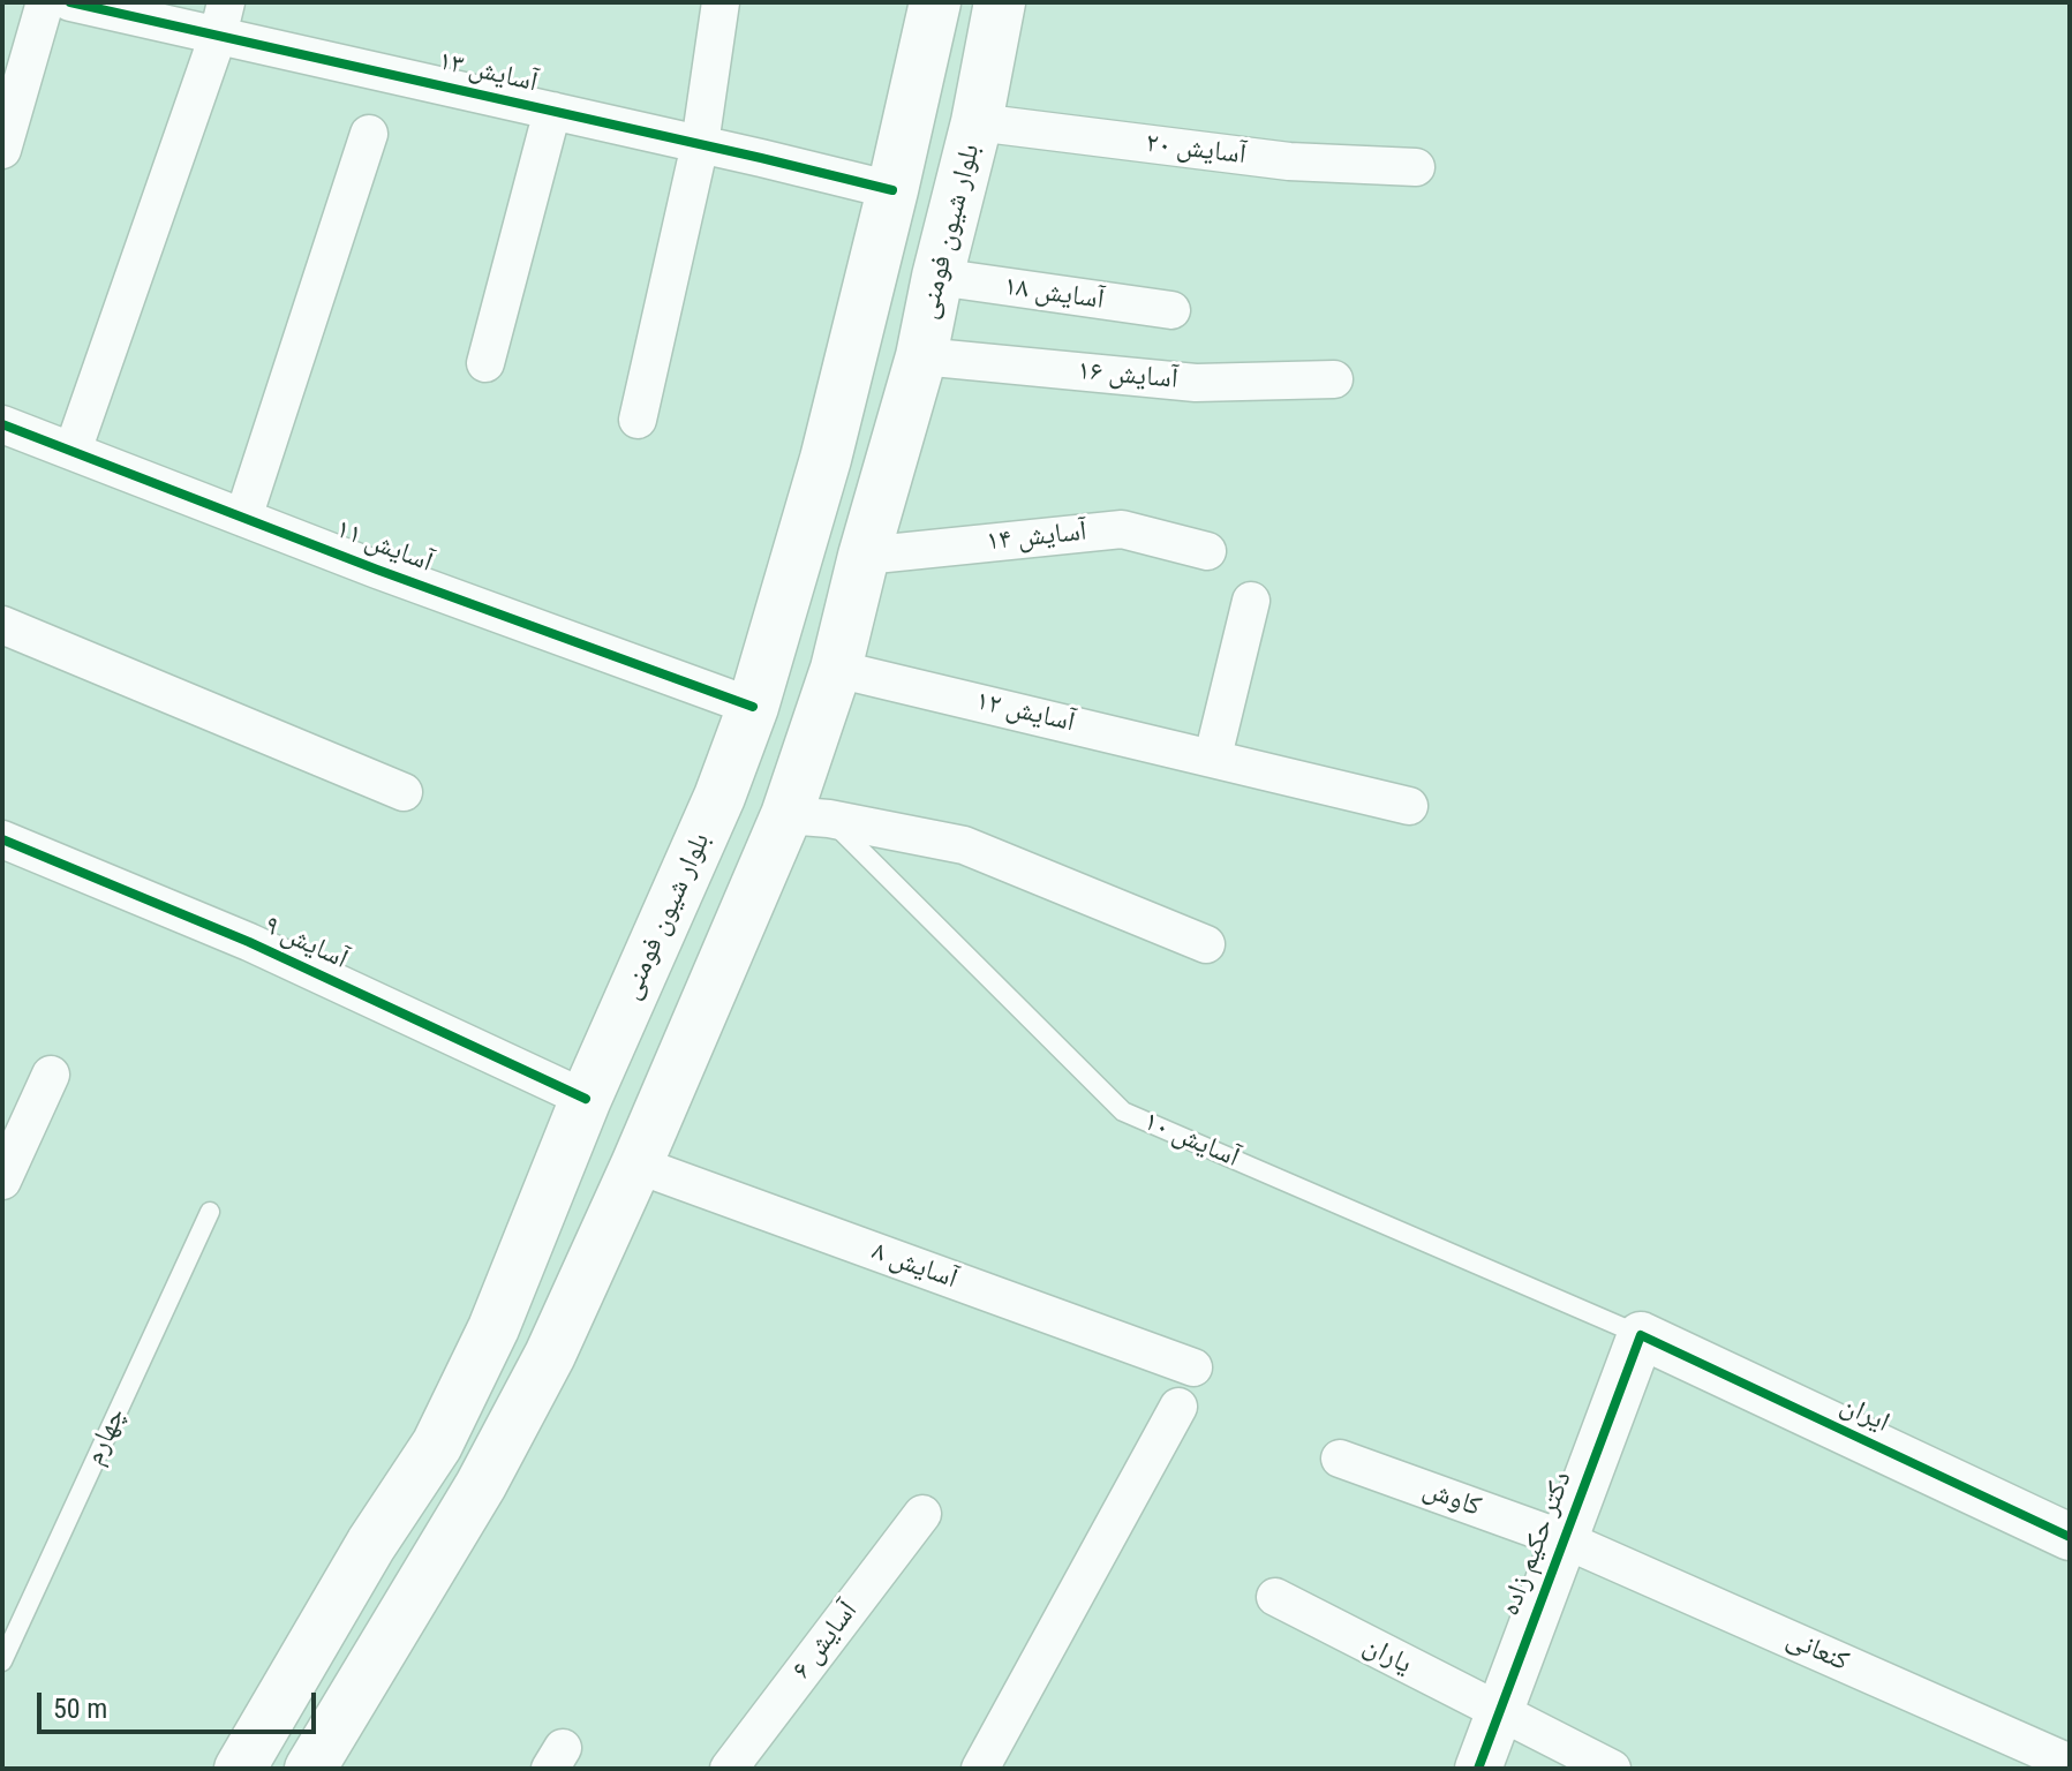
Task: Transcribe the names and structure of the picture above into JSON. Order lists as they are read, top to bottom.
{
  "streets": {
    "main road": ["بلوار شیون فومنی"],
    "street": [
      "آسایش ۱۳",
      "آسایش ۲۰",
      "آسایش ۱۸",
      "آسایش ۱۶",
      "آسایش ۱۴",
      "آسایش ۱۱",
      "آسایش ۱۲",
      "آسایش ۹",
      "آسایش ۸",
      "ایران",
      "کاوش",
      "دکتر حکیم زاده",
      "آسایش ۶",
      "کنعانی",
      "یاران"
    ],
    "lane": ["آسایش ‍۱۰", "چهارم"]
  },
  "crossings": [
    ["آسایش ۱۳", "بلوار شیون فومنی"],
    ["آسایش ۲۰", "بلوار شیون فومنی"],
    ["بلوار شیون فومنی", "آسایش ۱۸"],
    ["بلوار شیون فومنی", "آسایش ۱۶"],
    ["بلوار شیون فومنی", "آسایش ۱۴"],
    ["بلوار شیون فومنی", "آسایش ۱۱"],
    ["بلوار شیون فومنی", "آسایش ۱۲"],
    ["بلوار شیون فومنی", "آسایش ۹"],
    ["بلوار شیون فومنی", "آسایش ‍۱۰"],
    ["بلوار شیون فومنی", "آسایش ۸"],
    ["آسایش ‍۱۰", "ایران"],
    ["آسایش ‍۱۰", "دکتر حکیم زاده"],
    ["ایران", "دکتر حکیم زاده"],
    ["کاوش", "دکتر حکیم زاده"],
    ["کاوش", "کنعانی"],
    ["دکتر حکیم زاده", "کنعانی"],
    ["دکتر حکیم زاده", "یاران"]
  ],
  "scale_bar": "50 m"
}
